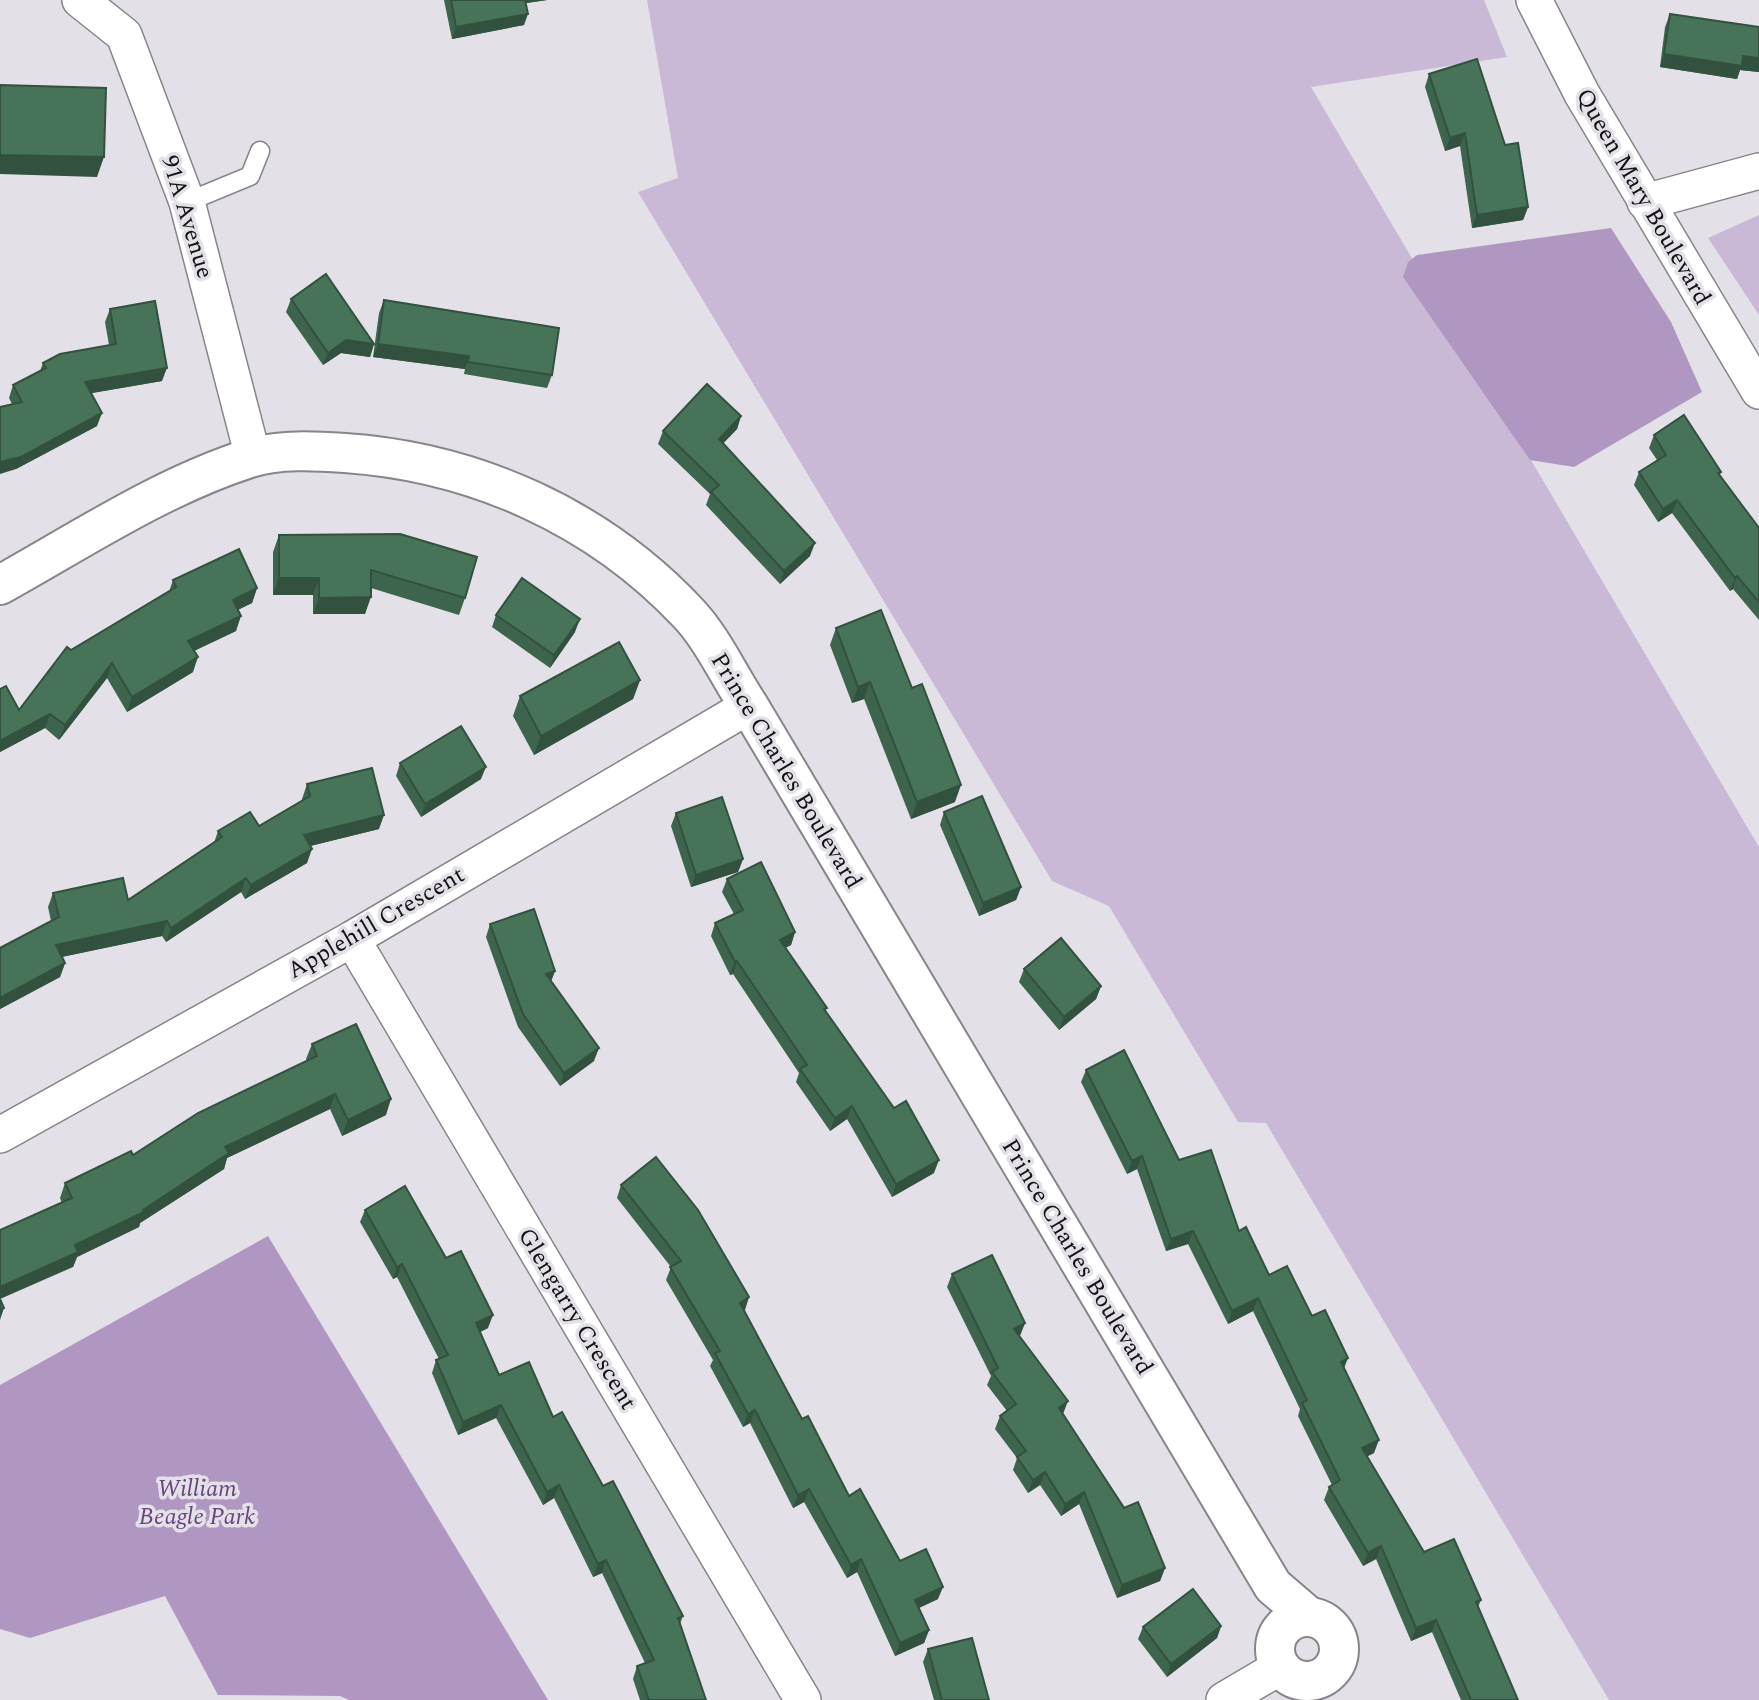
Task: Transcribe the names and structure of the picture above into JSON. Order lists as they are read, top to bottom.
{
  "streets": {
    "street": [
      "Queen Mary Boulevard",
      "91A Avenue",
      "Prince Charles Boulevard",
      "Applehill Crescent",
      "Glengarry Crescent"
    ]
  },
  "crossings": [
    ["91A Avenue", "Prince Charles Boulevard"],
    ["Prince Charles Boulevard", "Applehill Crescent"],
    ["Applehill Crescent", "Glengarry Crescent"]
  ],
  "parks": ["William Beagle Park"]
}
